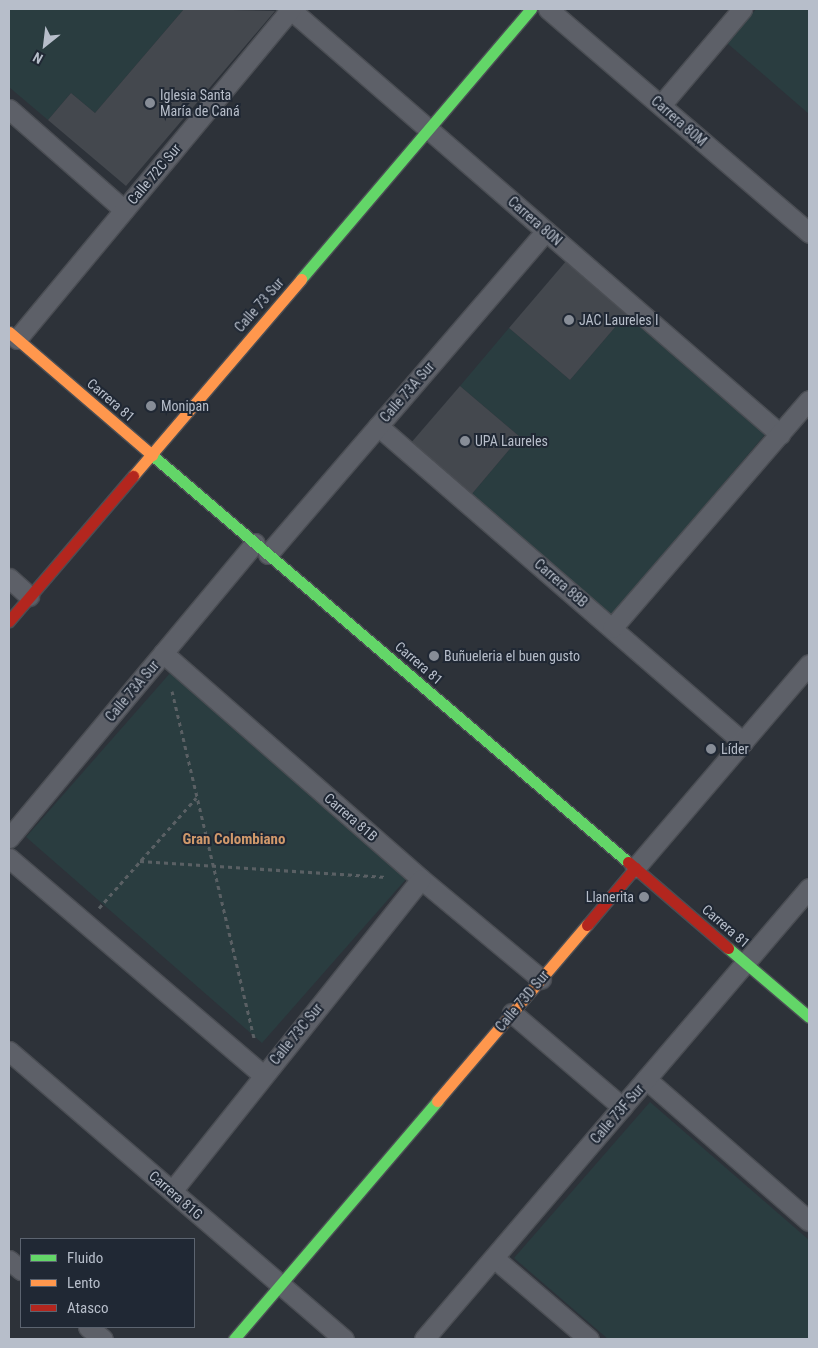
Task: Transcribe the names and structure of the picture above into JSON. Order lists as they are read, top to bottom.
{
  "streets": {
    "street": [
      "Carrera 80M",
      "Calle 72C Sur",
      "Carrera 80N",
      "Calle 73 Sur",
      "Calle 73A Sur",
      "Carrera 81",
      "Carrera 88B",
      "Carrera 81B",
      "Calle 73D Sur",
      "Calle 73C Sur",
      "Calle 73F Sur",
      "Carrera 81G"
    ]
  },
  "crossings": [
    ["Calle 72C Sur", "Carrera 80N"],
    ["Calle 72C Sur", "Carrera 81"],
    ["Carrera 80N", "Calle 73 Sur"],
    ["Carrera 80N", "Calle 73A Sur"],
    ["Calle 73 Sur", "Carrera 81"],
    ["Calle 73A Sur", "Carrera 81"],
    ["Calle 73A Sur", "Carrera 88B"],
    ["Calle 73A Sur", "Carrera 81B"],
    ["Carrera 81", "Calle 73D Sur"],
    ["Carrera 81", "Calle 73F Sur"],
    ["Carrera 88B", "Calle 73D Sur"],
    ["Carrera 81B", "Calle 73D Sur"],
    ["Carrera 81B", "Calle 73C Sur"],
    ["Calle 73D Sur", "Carrera 81G"],
    ["Calle 73C Sur", "Carrera 81G"]
  ],
  "districts": ["Gran Colombiano"],
  "places": [
    "Iglesia Santa María de Caná",
    "JAC Laureles I",
    "Monipan",
    "UPA Laureles",
    "Buñueleria el buen gusto",
    "Líder",
    "Llanerita"
  ],
  "legend": ["Fluido", "Lento", "Atasco"],
  "north": "bottom left"
}
